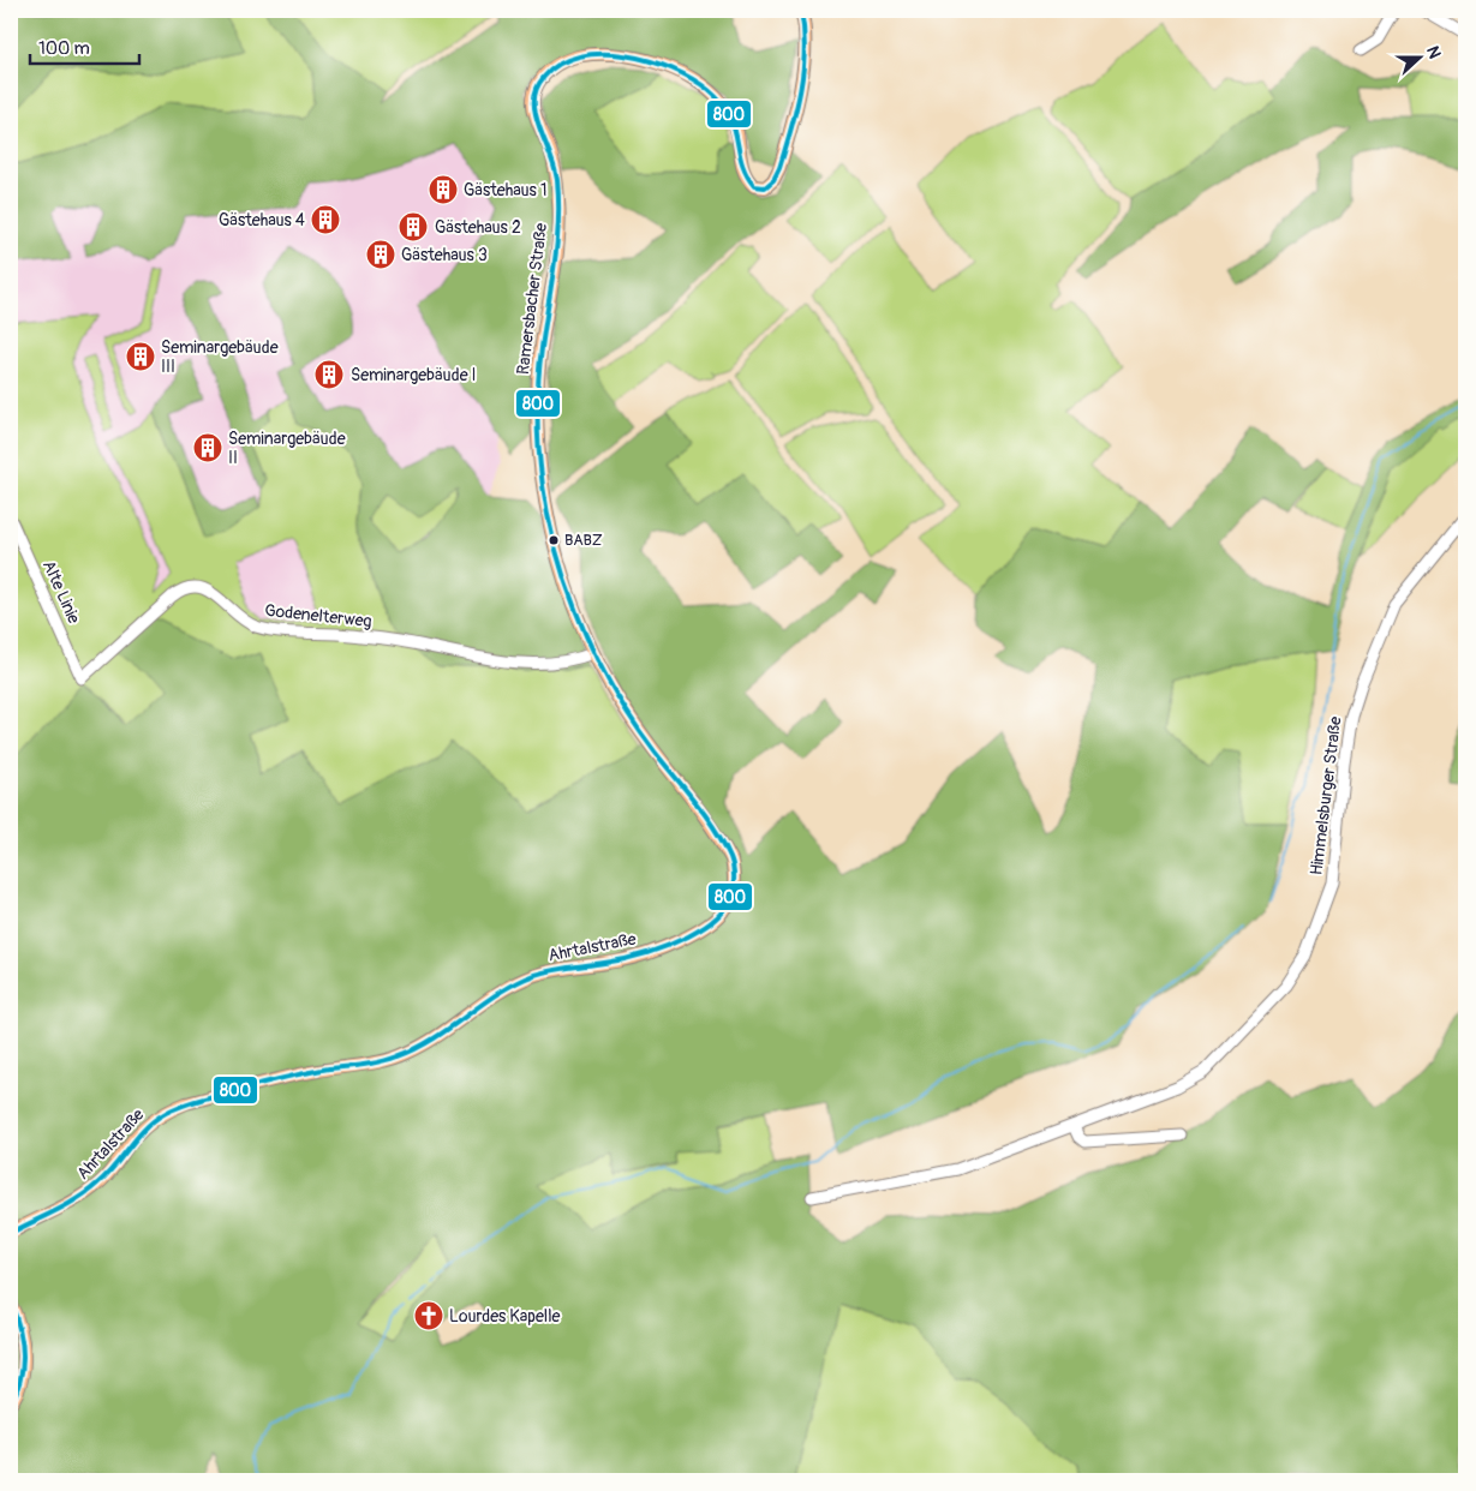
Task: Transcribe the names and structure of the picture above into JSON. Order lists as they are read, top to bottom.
{
  "streets": {
    "main road": ["Ramersbacher Straße", "Ahrtalstraße"],
    "street": ["Alte Linie", "Godenelterweg", "Himmelsburger Straße"]
  },
  "crossings": [
    ["Ramersbacher Straße", "Ahrtalstraße"],
    ["Alte Linie", "Godenelterweg"],
    ["Godenelterweg", "Ahrtalstraße"]
  ],
  "places": {
    "building": [
      "Gästehaus 1",
      "Gästehaus 4",
      "Gästehaus 2",
      "Gästehaus 3",
      "Seminargebäude III",
      "Seminargebäude I",
      "Seminargebäude II"
    ],
    "other": ["BABZ"],
    "church": ["Lourdes Kapelle"]
  },
  "lines": ["transit line 800"],
  "scale_bar": "100 m",
  "north": "right"
}
